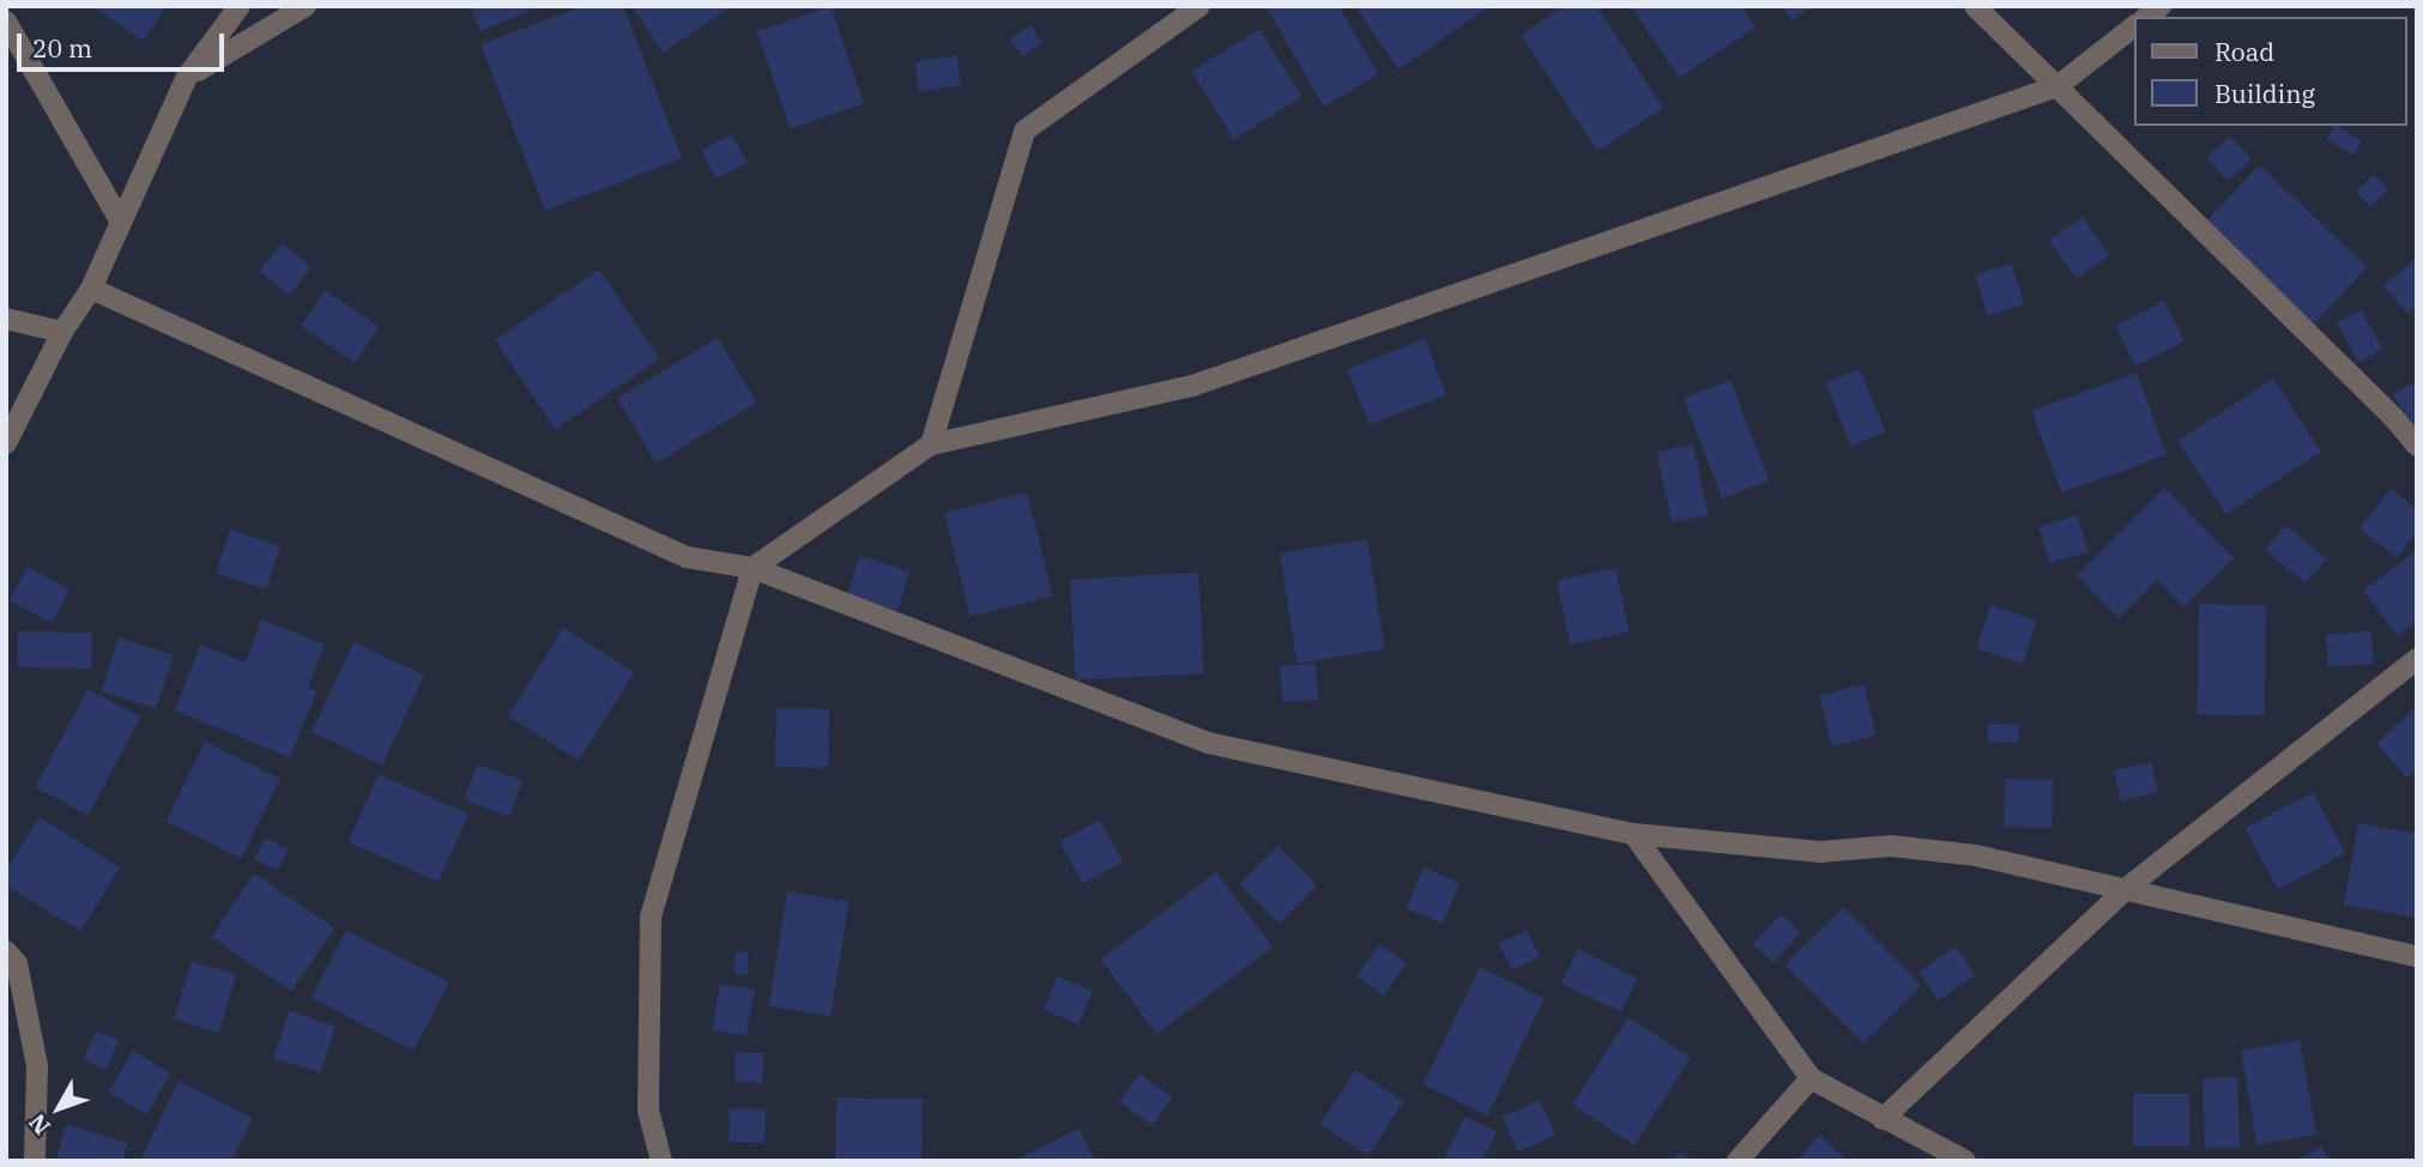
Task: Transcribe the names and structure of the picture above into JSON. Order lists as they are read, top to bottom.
{
  "legend": ["Road", "Building"],
  "scale_bar": "20 m",
  "north": "bottom left"
}
